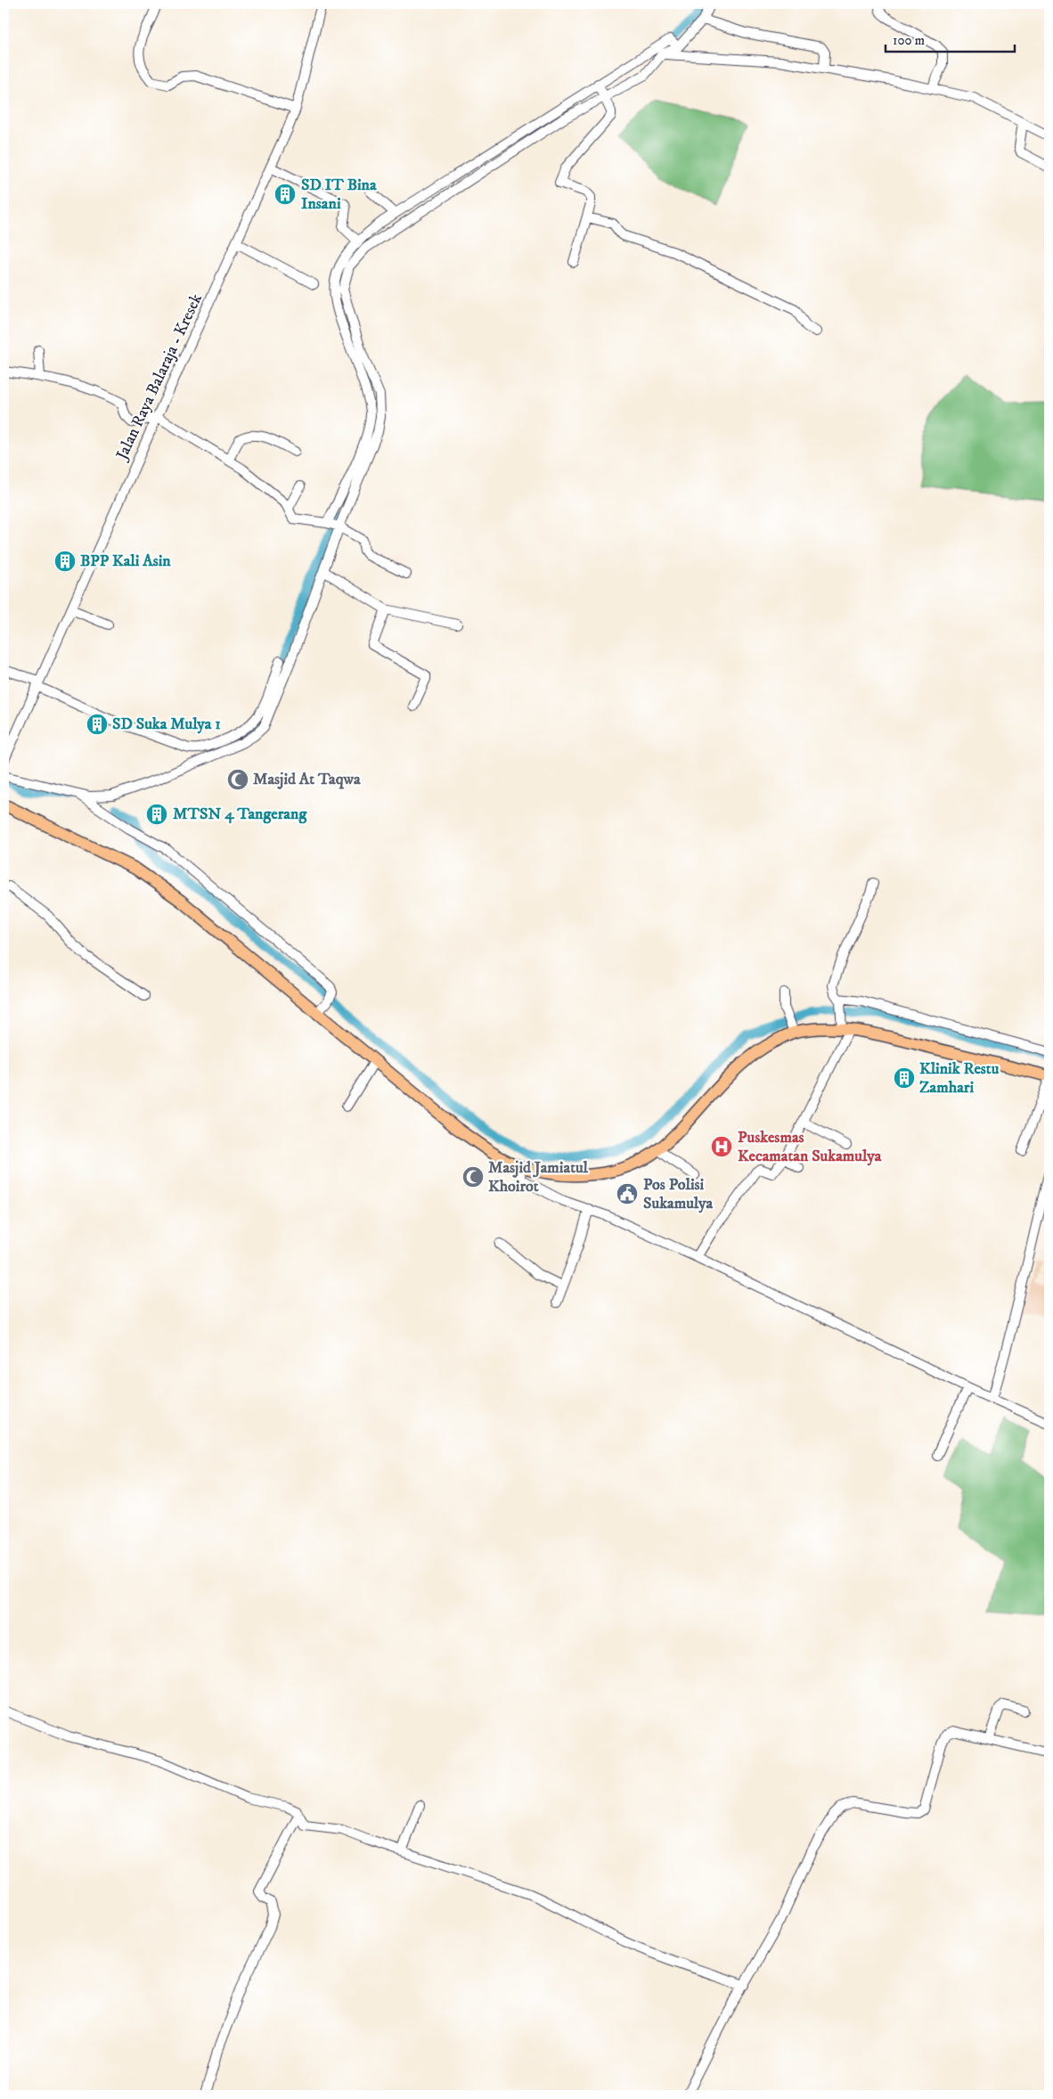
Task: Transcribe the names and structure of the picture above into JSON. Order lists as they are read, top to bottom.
{
  "streets": {
    "street": ["Jalan Raya Balaraja - Kresek"]
  },
  "places": {
    "building": [
      "SD IT Bina Insani",
      "BPP Kali Asin",
      "SD Suka Mulya 1",
      "MTSN 4 Tangerang",
      "Klinik Restu Zamhari"
    ],
    "mosque": ["Masjid At Taqwa", "Masjid Jamiatul Khoirot"],
    "hospital": ["Puskesmas Kecamatan Sukamulya"],
    "public building": ["Pos Polisi Sukamulya"]
  },
  "scale_bar": "100 m"
}
